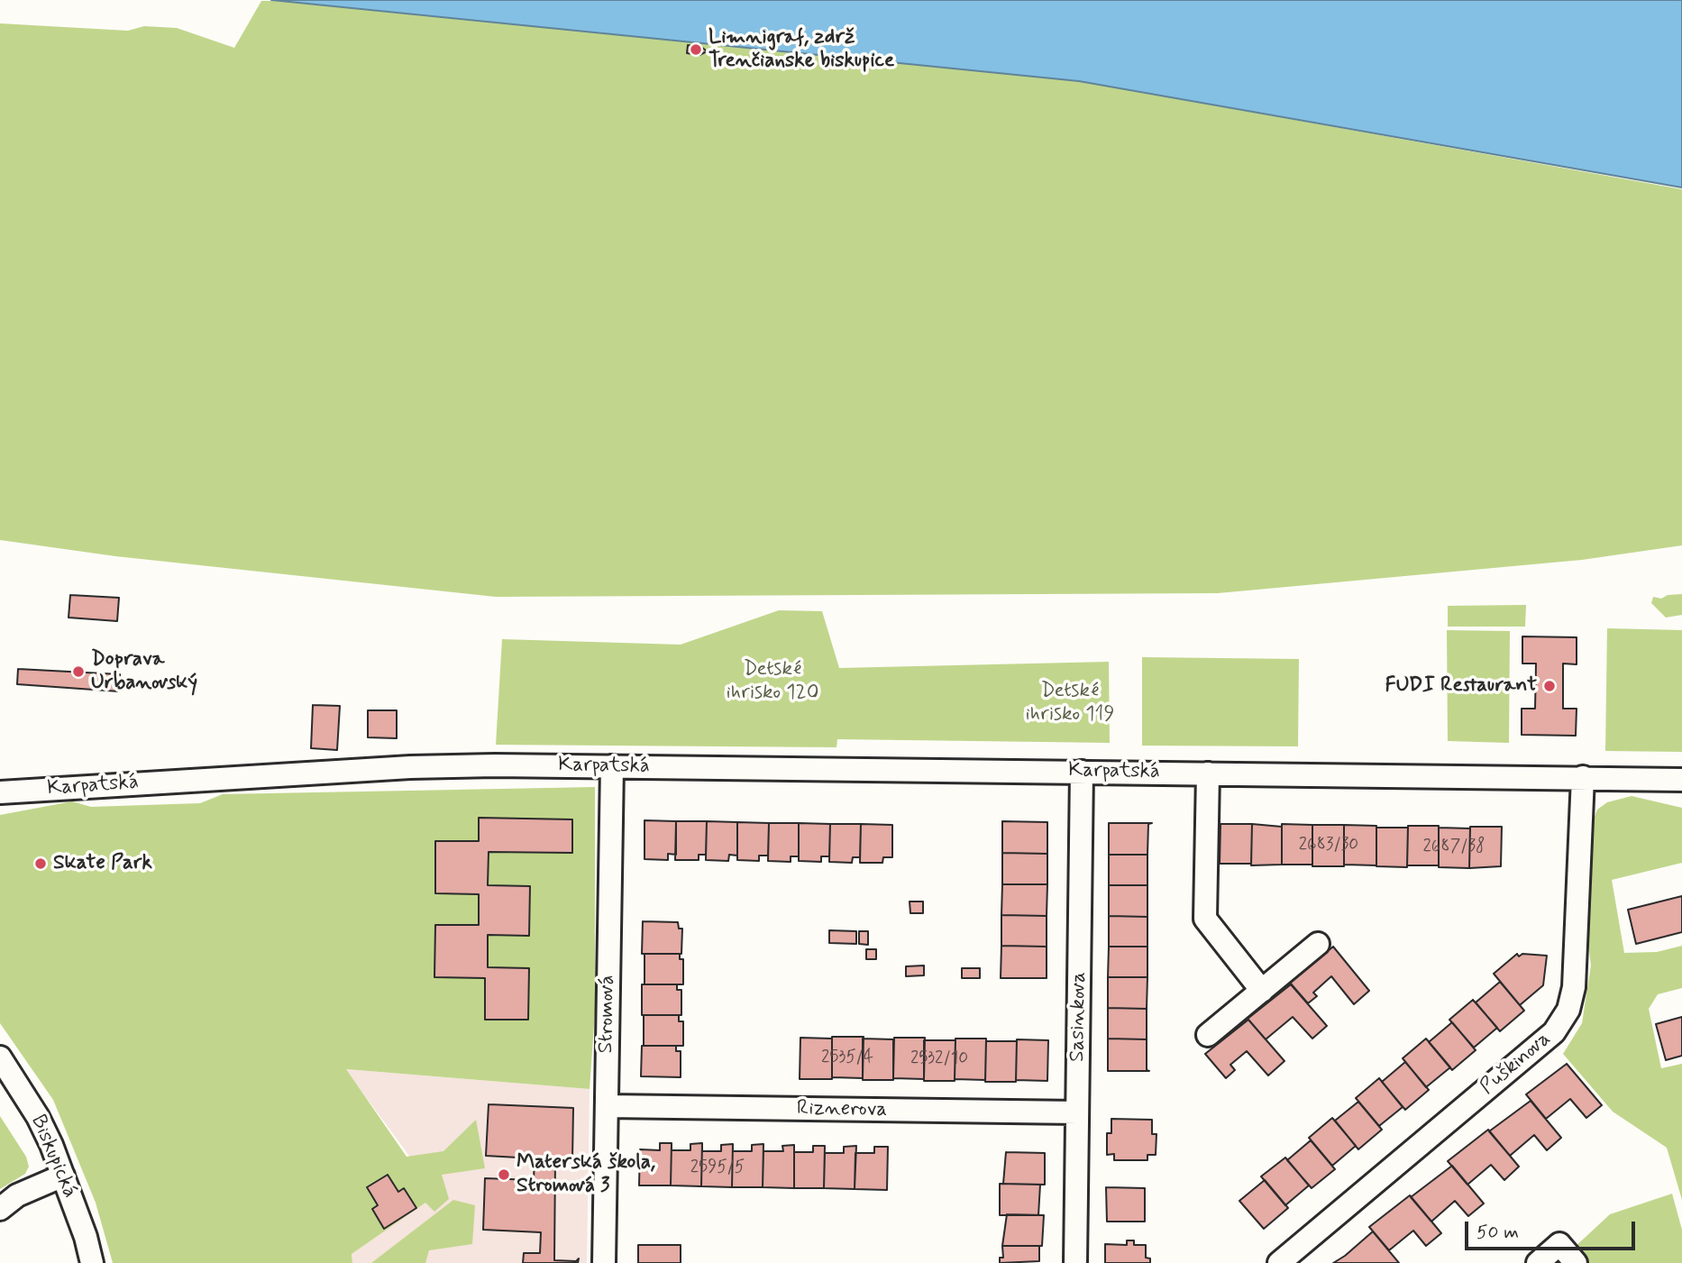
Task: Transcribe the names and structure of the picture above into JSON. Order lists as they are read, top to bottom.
{
  "streets": {
    "street": [
      "Karpatská",
      "Stromová",
      "Sasinkova",
      "Puškinova",
      "Riznerova",
      "Biskupická"
    ]
  },
  "crossings": [
    ["Karpatská", "Stromová"],
    ["Karpatská", "Sasinkova"],
    ["Karpatská", "Puškinova"],
    ["Stromová", "Riznerova"],
    ["Sasinkova", "Riznerova"]
  ],
  "parks": ["Detské ihrisko 120", "Detské ihrisko 119"],
  "places": [
    "Limnigraf, zdrž Trenčianske biskupice",
    "Doprava Urbanovský",
    "FUDI Restaurant",
    "Skate Park",
    "Materská škola, Stromová 3"
  ],
  "house_numbers": [
    "2683/30",
    "2687/38",
    "2535/4",
    "2532/10",
    "2595/5"
  ],
  "scale_bar": "50 m"
}
